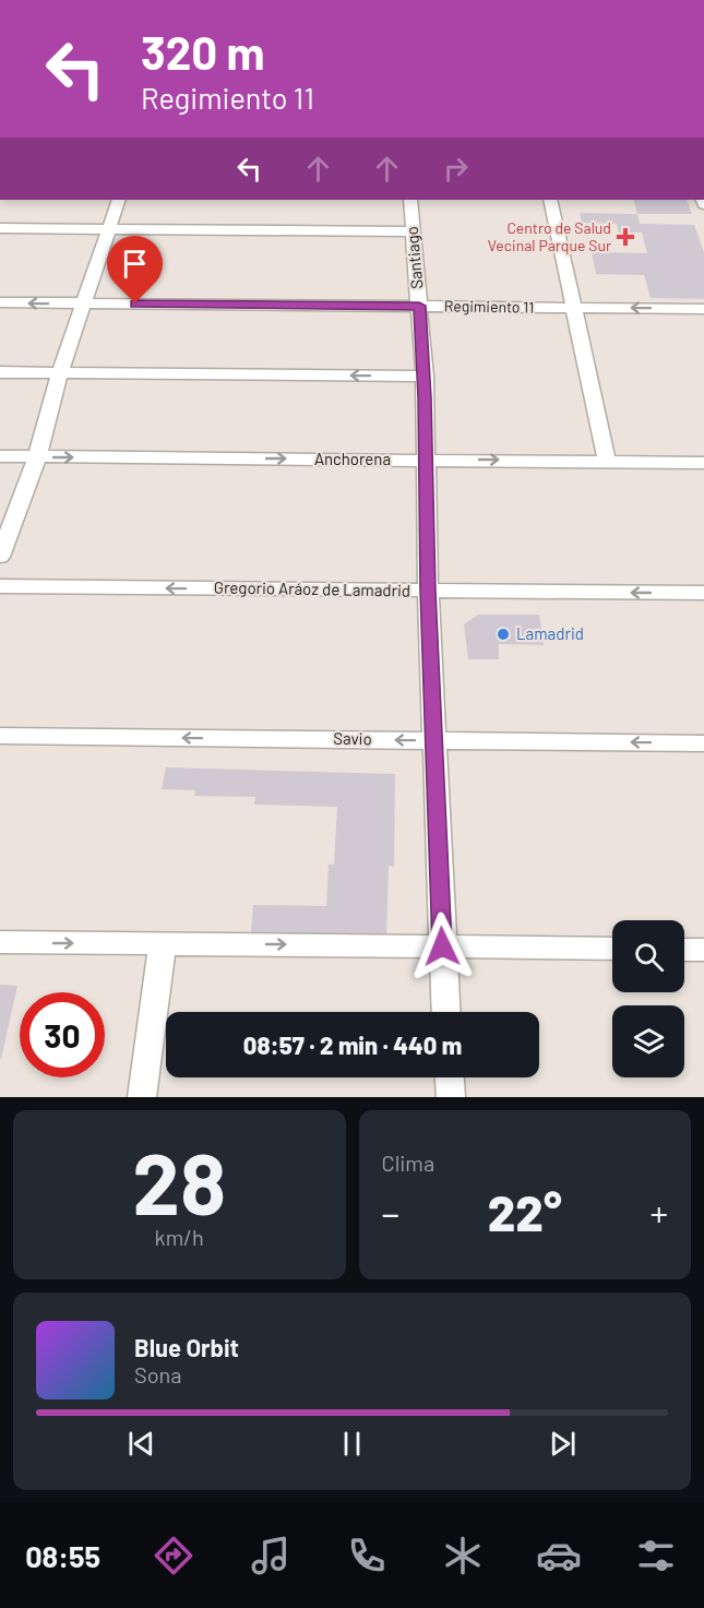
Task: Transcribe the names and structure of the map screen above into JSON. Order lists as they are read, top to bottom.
{
  "streets": {
    "street": [
      "Santiago",
      "Regimiento 11",
      "Anchorena",
      "Gregorio Aráoz de Lamadrid",
      "Savio"
    ]
  },
  "crossings": [
    ["Santiago", "Regimiento 11"],
    ["Santiago", "Anchorena"],
    ["Santiago", "Gregorio Aráoz de Lamadrid"],
    ["Santiago", "Savio"]
  ],
  "one_way": ["Gregorio Aráoz de Lamadrid", "Savio"],
  "places": {
    "health": ["Centro de Salud Vecinal Parque Sur"],
    "other": ["Lamadrid"]
  },
  "page": {
    "turn": ["320 m", "Regimiento 11"],
    "limit": "30",
    "trip": "08:57 · 2 min · 440 m",
    "tile": [
      ["28", "km/h"],
      "Clima"
    ],
    "heat": ["−", "22°", "+"],
    "song": ["Blue Orbit", "Sona"],
    "tabs": "08:55"
  }
}
